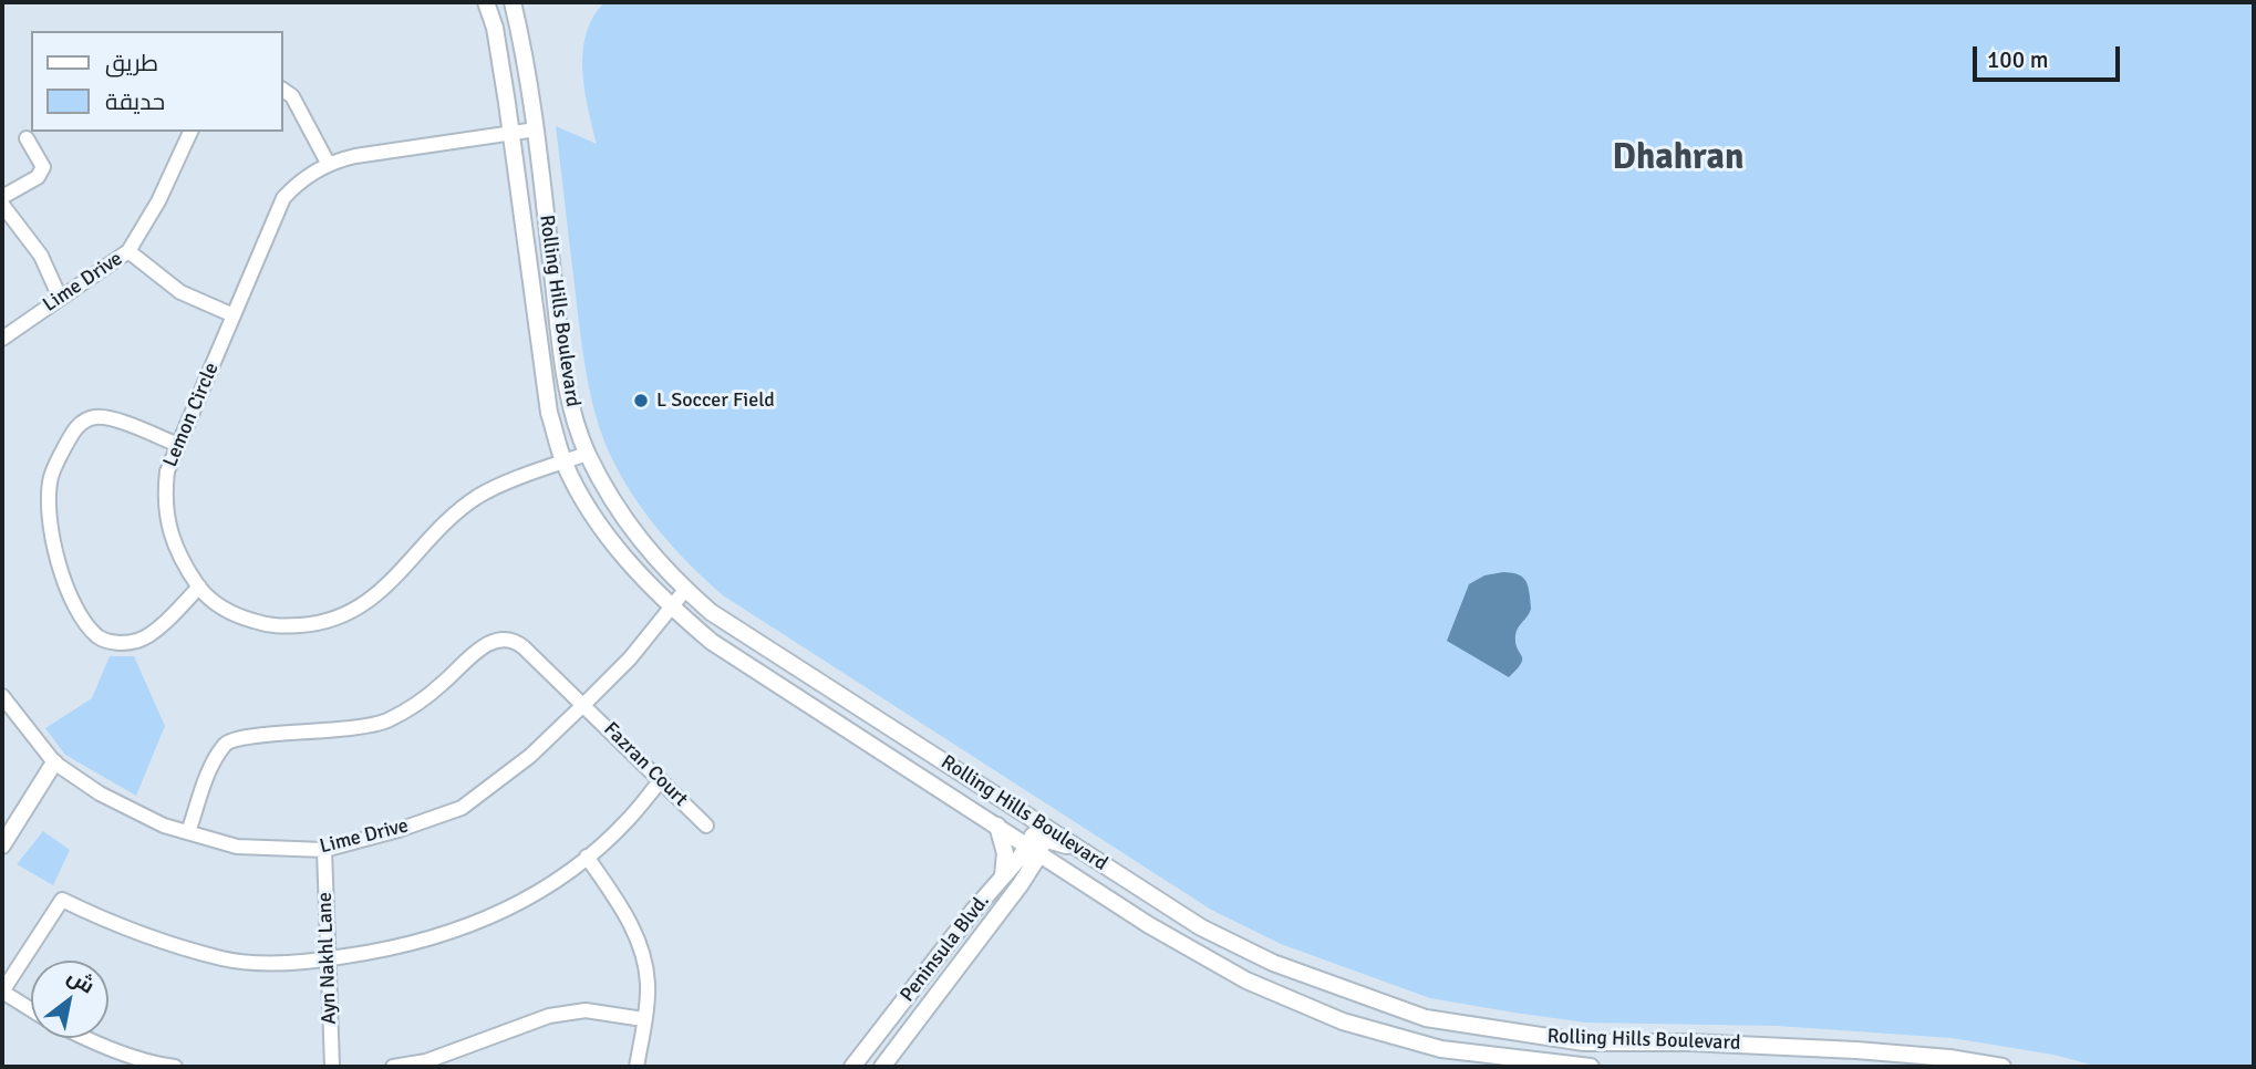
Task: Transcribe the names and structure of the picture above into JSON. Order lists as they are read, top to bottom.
{
  "streets": {
    "main road": ["Rolling Hills Boulevard", "Peninsula Blvd."],
    "street": [
      "Lime Drive",
      "Lemon Circle",
      "Fazran Court",
      "Ayn Nakhl Lane"
    ]
  },
  "crossings": [
    ["Lime Drive", "Rolling Hills Boulevard"],
    ["Lime Drive", "Fazran Court"],
    ["Lime Drive", "Ayn Nakhl Lane"],
    ["Rolling Hills Boulevard", "Lemon Circle"],
    ["Rolling Hills Boulevard", "Peninsula Blvd."]
  ],
  "districts": ["Dhahran"],
  "places": ["L Soccer Field"],
  "legend": ["طريق", "حديقة"],
  "scale_bar": "100 m",
  "north": "top right"
}
